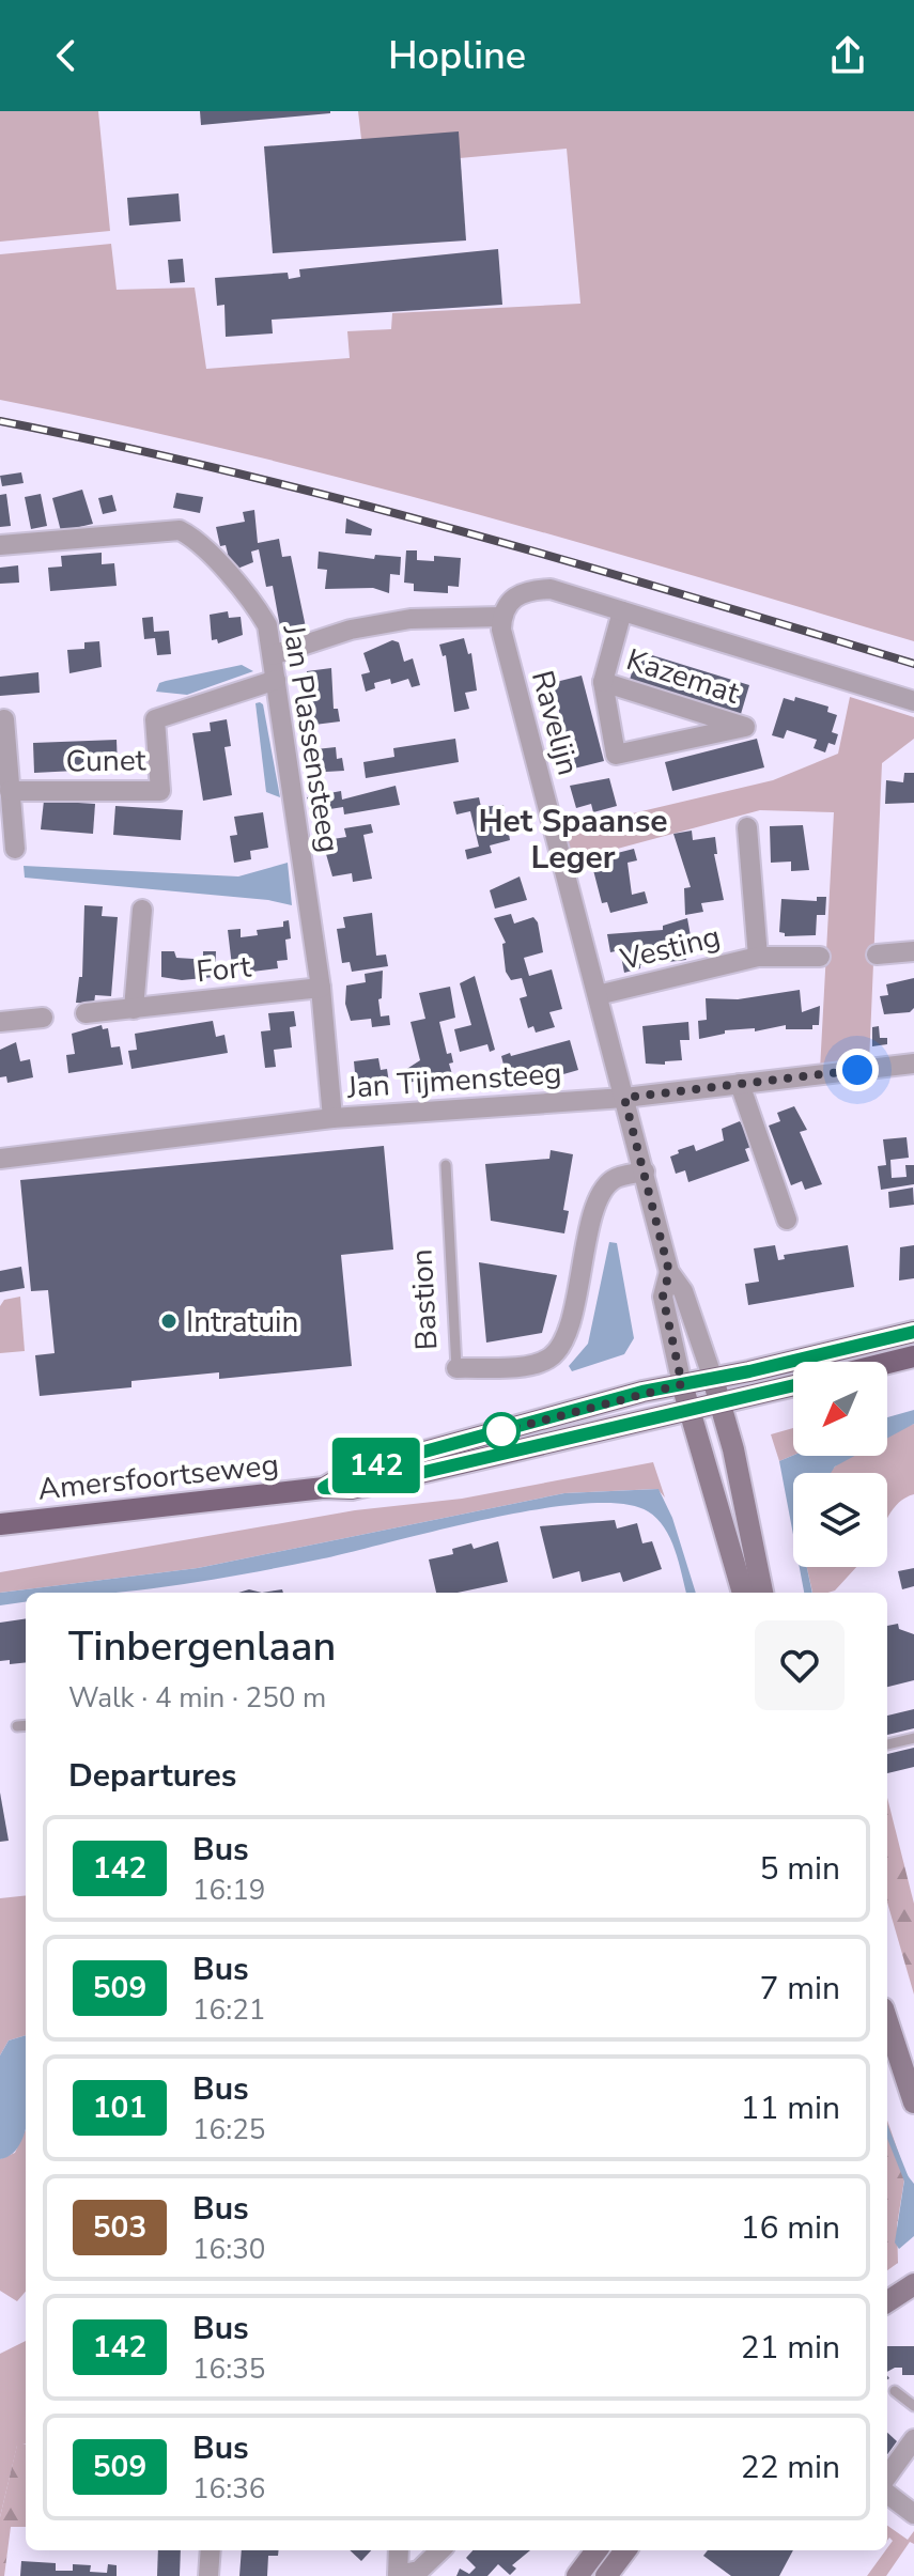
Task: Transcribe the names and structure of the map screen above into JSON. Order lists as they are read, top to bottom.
{
  "streets": {
    "main road": ["Amersfoortseweg"],
    "street": [
      "Kazemat",
      "Ravelijn",
      "Jan Plassensteeg",
      "Cunet",
      "Vesting",
      "Fort",
      "Jan Tijmensteeg",
      "Bastion"
    ]
  },
  "crossings": [
    ["Ravelijn", "Vesting"],
    ["Ravelijn", "Jan Tijmensteeg"],
    ["Ravelijn", "Bastion"],
    ["Ravelijn", "Amersfoortseweg"],
    ["Jan Plassensteeg", "Cunet"],
    ["Jan Plassensteeg", "Fort"],
    ["Jan Plassensteeg", "Jan Tijmensteeg"]
  ],
  "districts": ["Het Spaanse Leger"],
  "places": ["Intratuin"],
  "lines": ["bus line 142"],
  "north": "bottom left",
  "page": {
    "header": "Hopline",
    "on_map": "142",
    "heading": [
      ["Tinbergenlaan", "Walk · 4 min · 250 m"],
      "Departures"
    ],
    "list": [
      {
        "mark": "142",
        "name": "Bus",
        "note": "16:19",
        "value": "5 min"
      },
      {
        "mark": "509",
        "name": "Bus",
        "note": "16:21",
        "value": "7 min"
      },
      {
        "mark": "101",
        "name": "Bus",
        "note": "16:25",
        "value": "11 min"
      },
      {
        "mark": "503",
        "name": "Bus",
        "note": "16:30",
        "value": "16 min"
      },
      {
        "mark": "142",
        "name": "Bus",
        "note": "16:35",
        "value": "21 min"
      },
      {
        "mark": "509",
        "name": "Bus",
        "note": "16:36",
        "value": "22 min"
      }
    ]
  }
}
